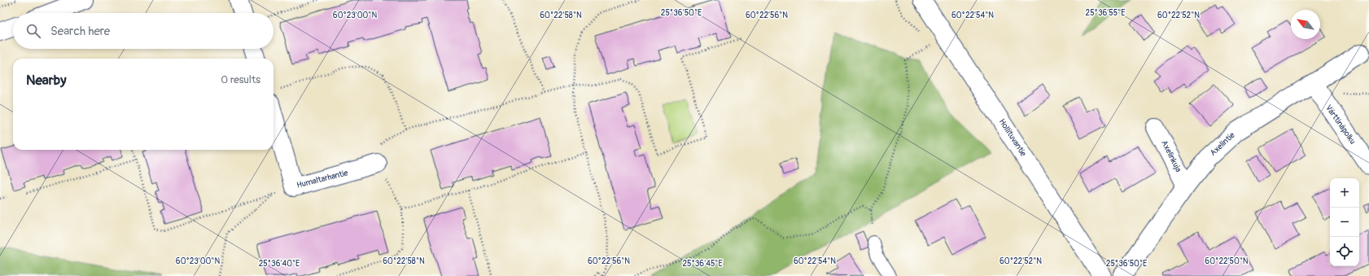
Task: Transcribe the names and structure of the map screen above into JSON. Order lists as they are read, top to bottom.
{
  "streets": {
    "street": [
      "Värttinäpolku",
      "Hollituvantie",
      "Axelintie",
      "Axelinkuja",
      "Humaltarhantie"
    ]
  },
  "crossings": [
    ["Värttinäpolku", "Axelintie"],
    ["Axelintie", "Axelinkuja"]
  ],
  "north": "top left",
  "page": {
    "search": "Search here",
    "heading": ["Nearby", "0 results"],
    "map_buttons": ["+", "−"]
  },
  "coordinates": [
    "25°36'50\"E",
    "25°36'55\"E",
    "60°23'00\"N",
    "60°22'58\"N",
    "60°22'56\"N",
    "60°22'54\"N",
    "60°22'52\"N",
    "60°22'50\"N",
    "25°36'40\"E",
    "25°36'45\"E"
  ]
}
